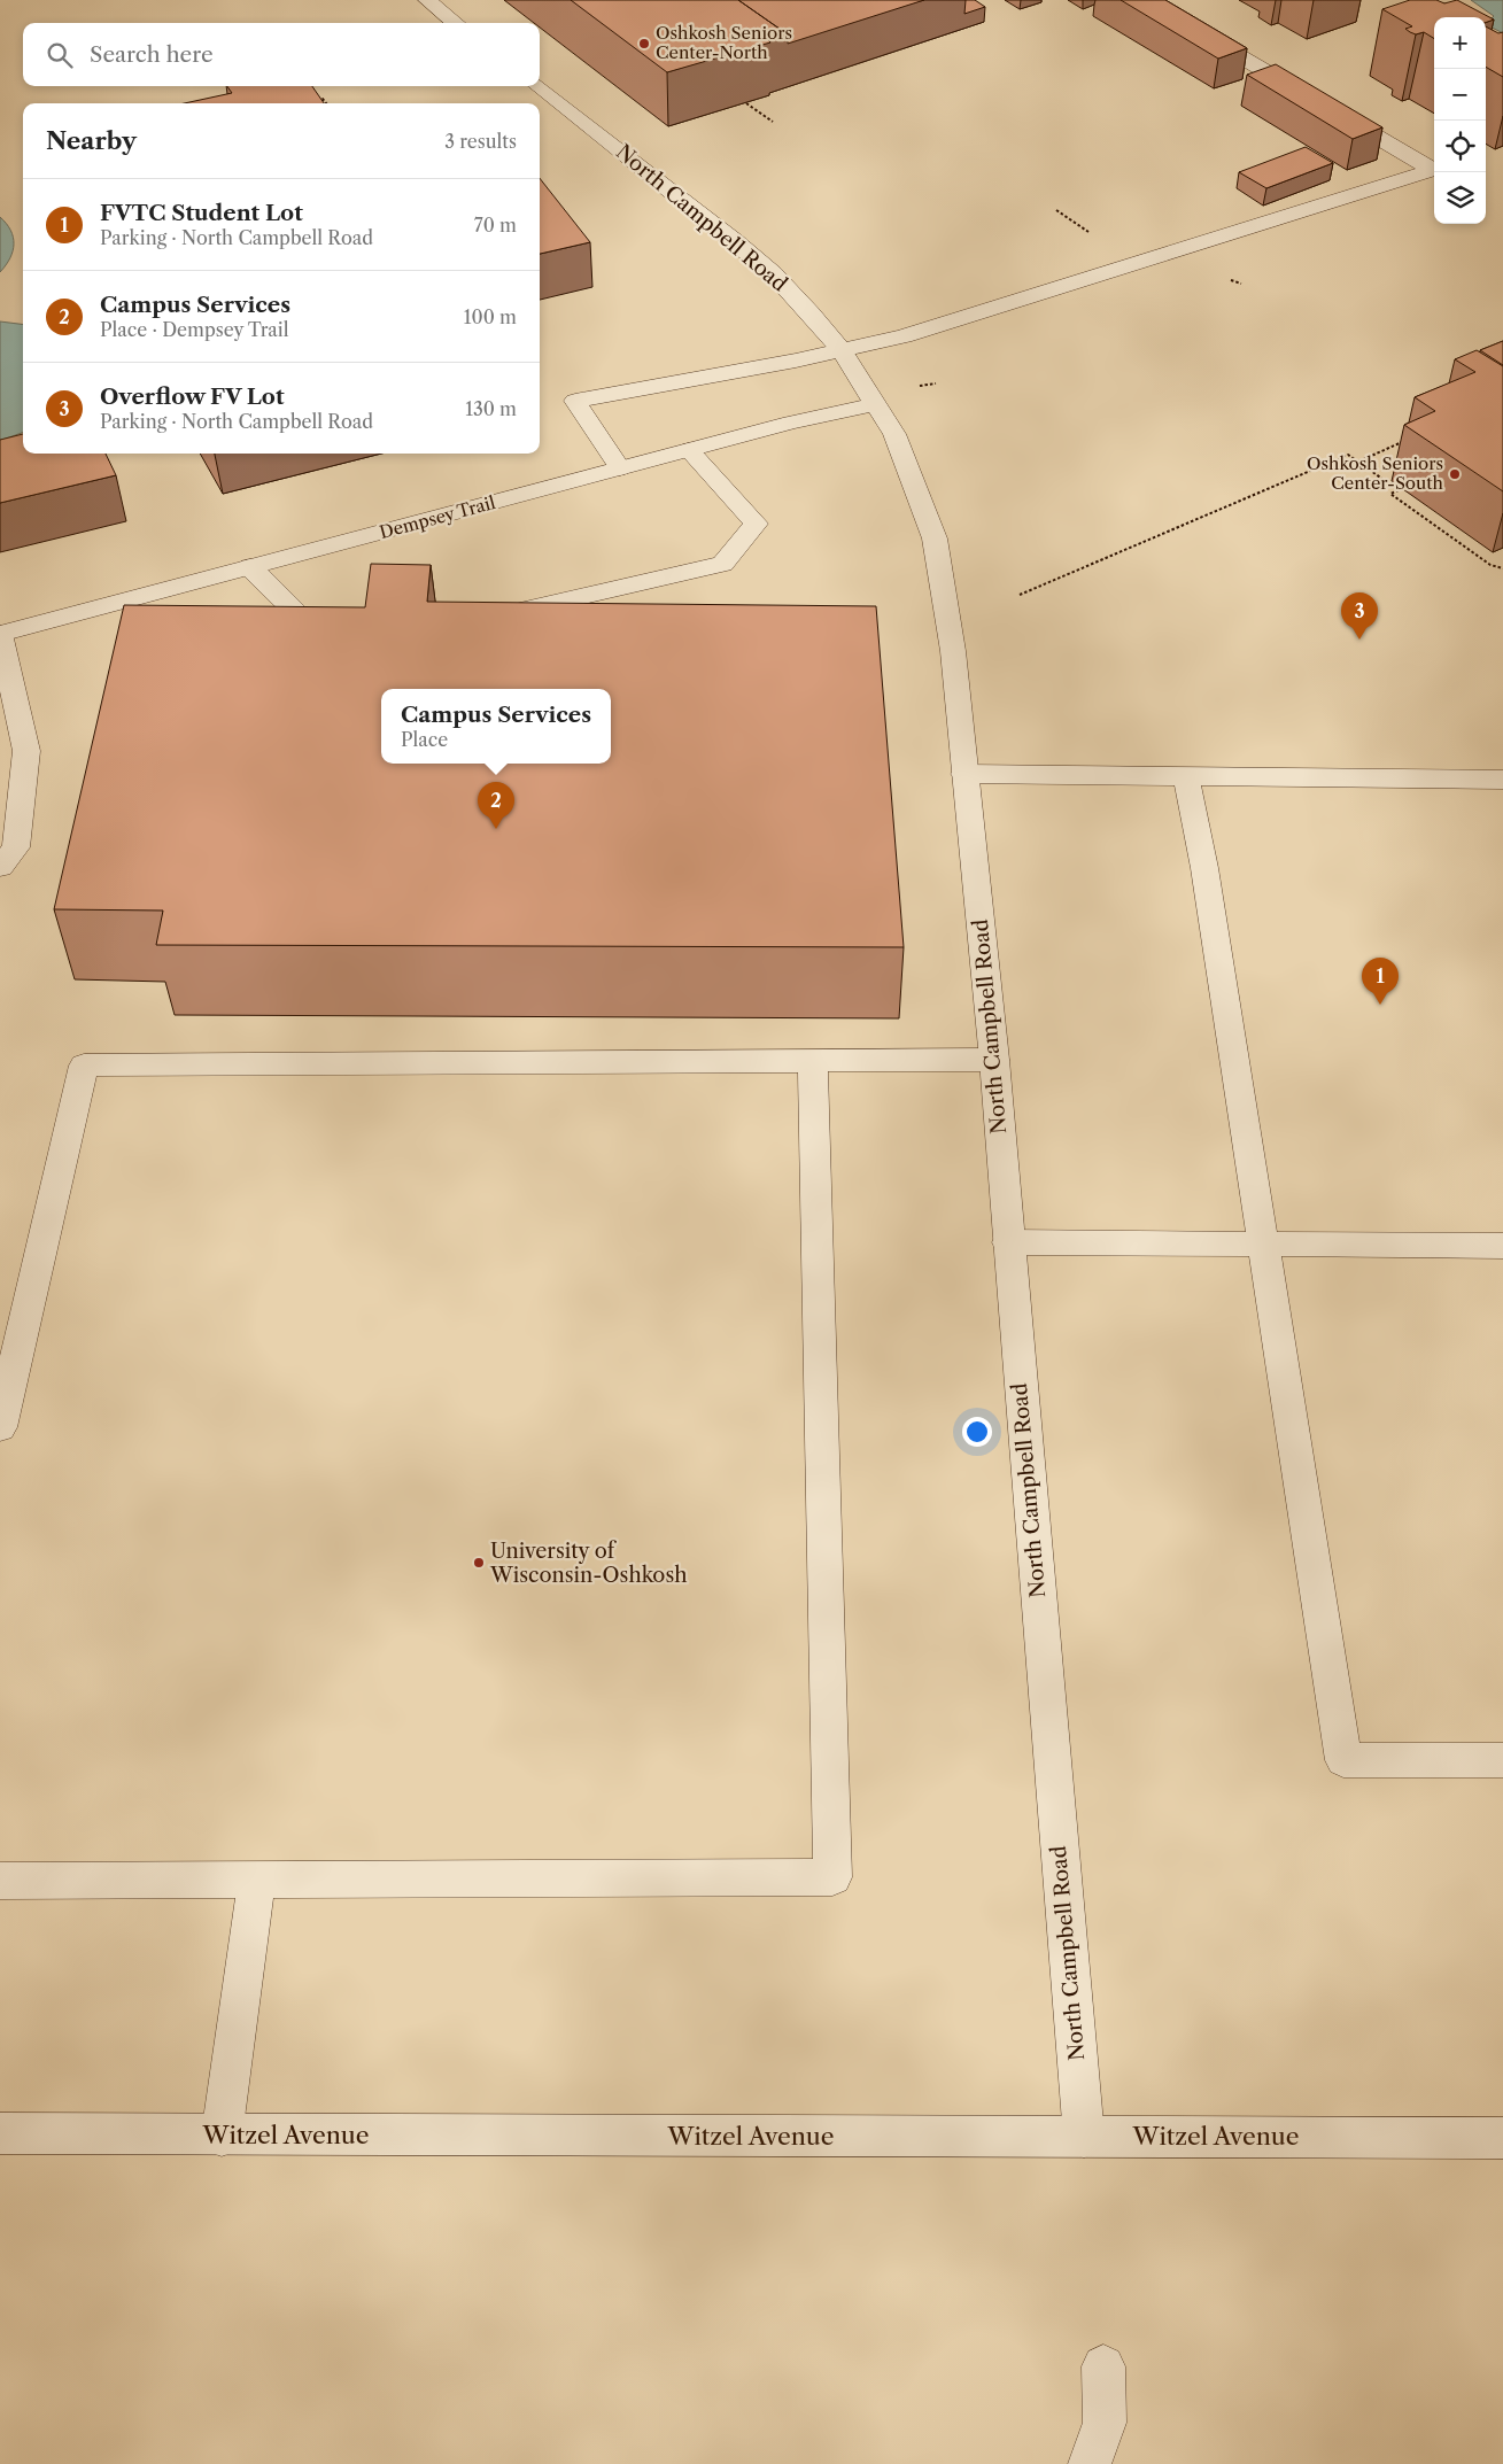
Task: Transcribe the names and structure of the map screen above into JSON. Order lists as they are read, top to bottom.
{
  "streets": {
    "street": ["North Campbell Road", "Dempsey Trail", "Witzel Avenue"]
  },
  "crossings": [
    ["North Campbell Road", "Dempsey Trail"],
    ["North Campbell Road", "Witzel Avenue"]
  ],
  "places": ["Oshkosh Seniors Center-North", "Oshkosh Seniors Center-South", "University of Wisconsin-Oshkosh"],
  "page": {
    "map_buttons": ["+", "−"],
    "search": "Search here",
    "heading": ["Nearby", "3 results"],
    "list": [
      {
        "mark": "1",
        "name": "FVTC Student Lot",
        "note": "Parking · North Campbell Road",
        "value": "70 m"
      },
      {
        "mark": "2",
        "name": "Campus Services",
        "note": "Place · Dempsey Trail",
        "value": "100 m"
      },
      {
        "mark": "3",
        "name": "Overflow FV Lot",
        "note": "Parking · North Campbell Road",
        "value": "130 m"
      }
    ],
    "pins": ["3", "2", "1"],
    "popup": ["Campus Services", "Place"]
  }
}
